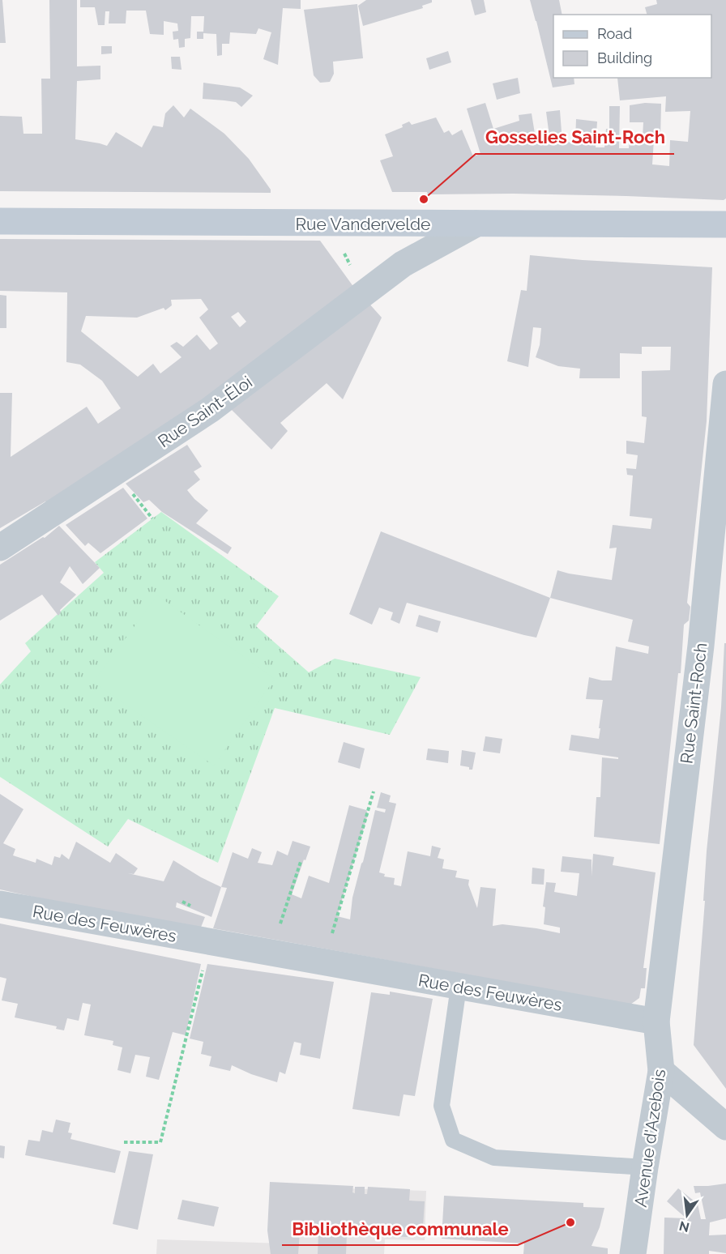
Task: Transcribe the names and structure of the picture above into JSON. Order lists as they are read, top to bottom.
{
  "streets": {
    "main road": ["Rue Vandervelde"],
    "street": [
      "Rue Saint-Éloi",
      "Rue Saint-Roch",
      "Rue des Feuwères",
      "Avenue d'Azebois"
    ]
  },
  "crossings": [
    ["Rue Vandervelde", "Rue Saint-Éloi"],
    ["Rue Saint-Roch", "Rue des Feuwères"],
    ["Rue Saint-Roch", "Avenue d'Azebois"],
    ["Rue des Feuwères", "Avenue d'Azebois"]
  ],
  "places": ["Gosselies Saint-Roch", "Bibliothèque communale"],
  "legend": ["Road", "Building"],
  "north": "bottom"
}
